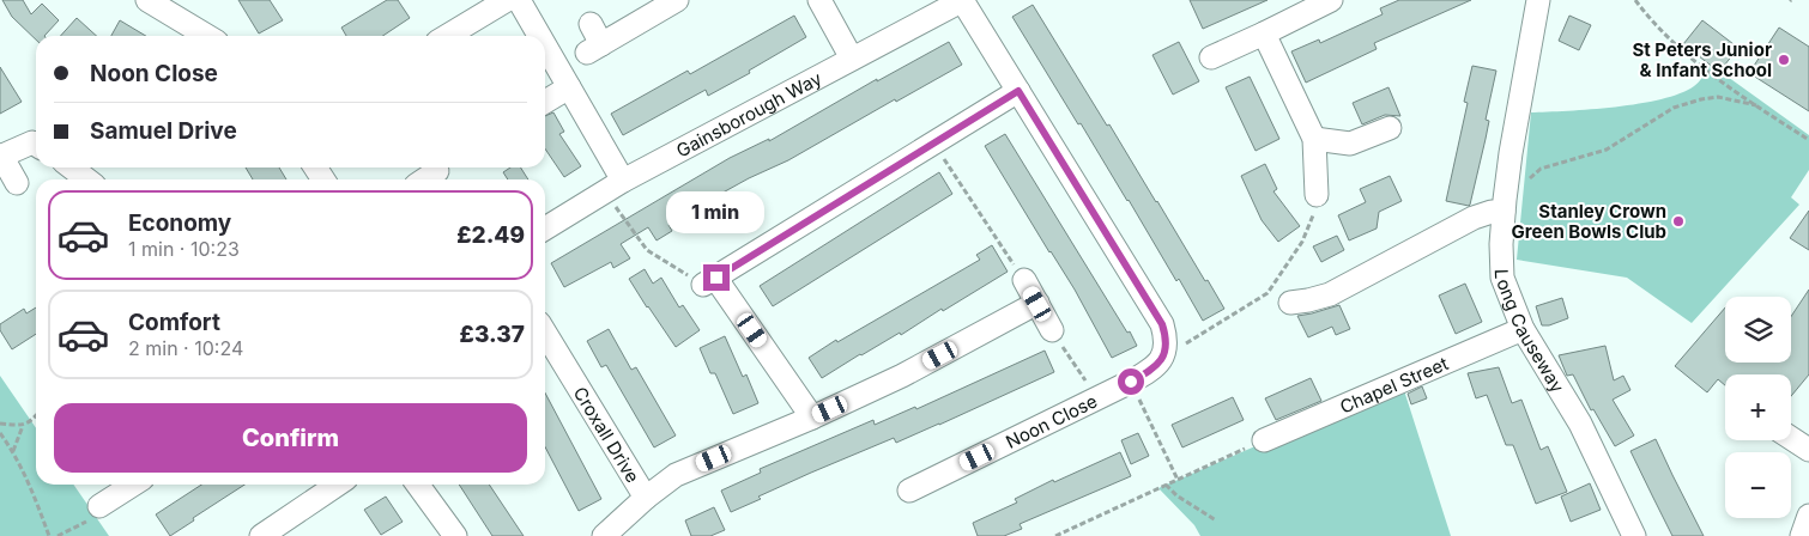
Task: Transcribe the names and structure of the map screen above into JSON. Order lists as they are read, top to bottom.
{
  "streets": {
    "street": [
      "Gainsborough Way",
      "Long Causeway",
      "Chapel Street",
      "Noon Close",
      "Croxall Drive"
    ]
  },
  "crossings": [
    ["Long Causeway", "Chapel Street"]
  ],
  "places": ["St Peters Junior & Infant School", "Stanley Crown Green Bowls Club"],
  "page": {
    "banner": ["Noon Close", "Samuel Drive"],
    "list": [
      {
        "name": "Economy",
        "note": "1 min · 10:23",
        "value": "£2.49"
      },
      {
        "name": "Comfort",
        "note": "2 min · 10:24",
        "value": "£3.37"
      }
    ],
    "bubble": "1 min",
    "map_buttons": ["+", "−"],
    "buttons": "Confirm"
  }
}
